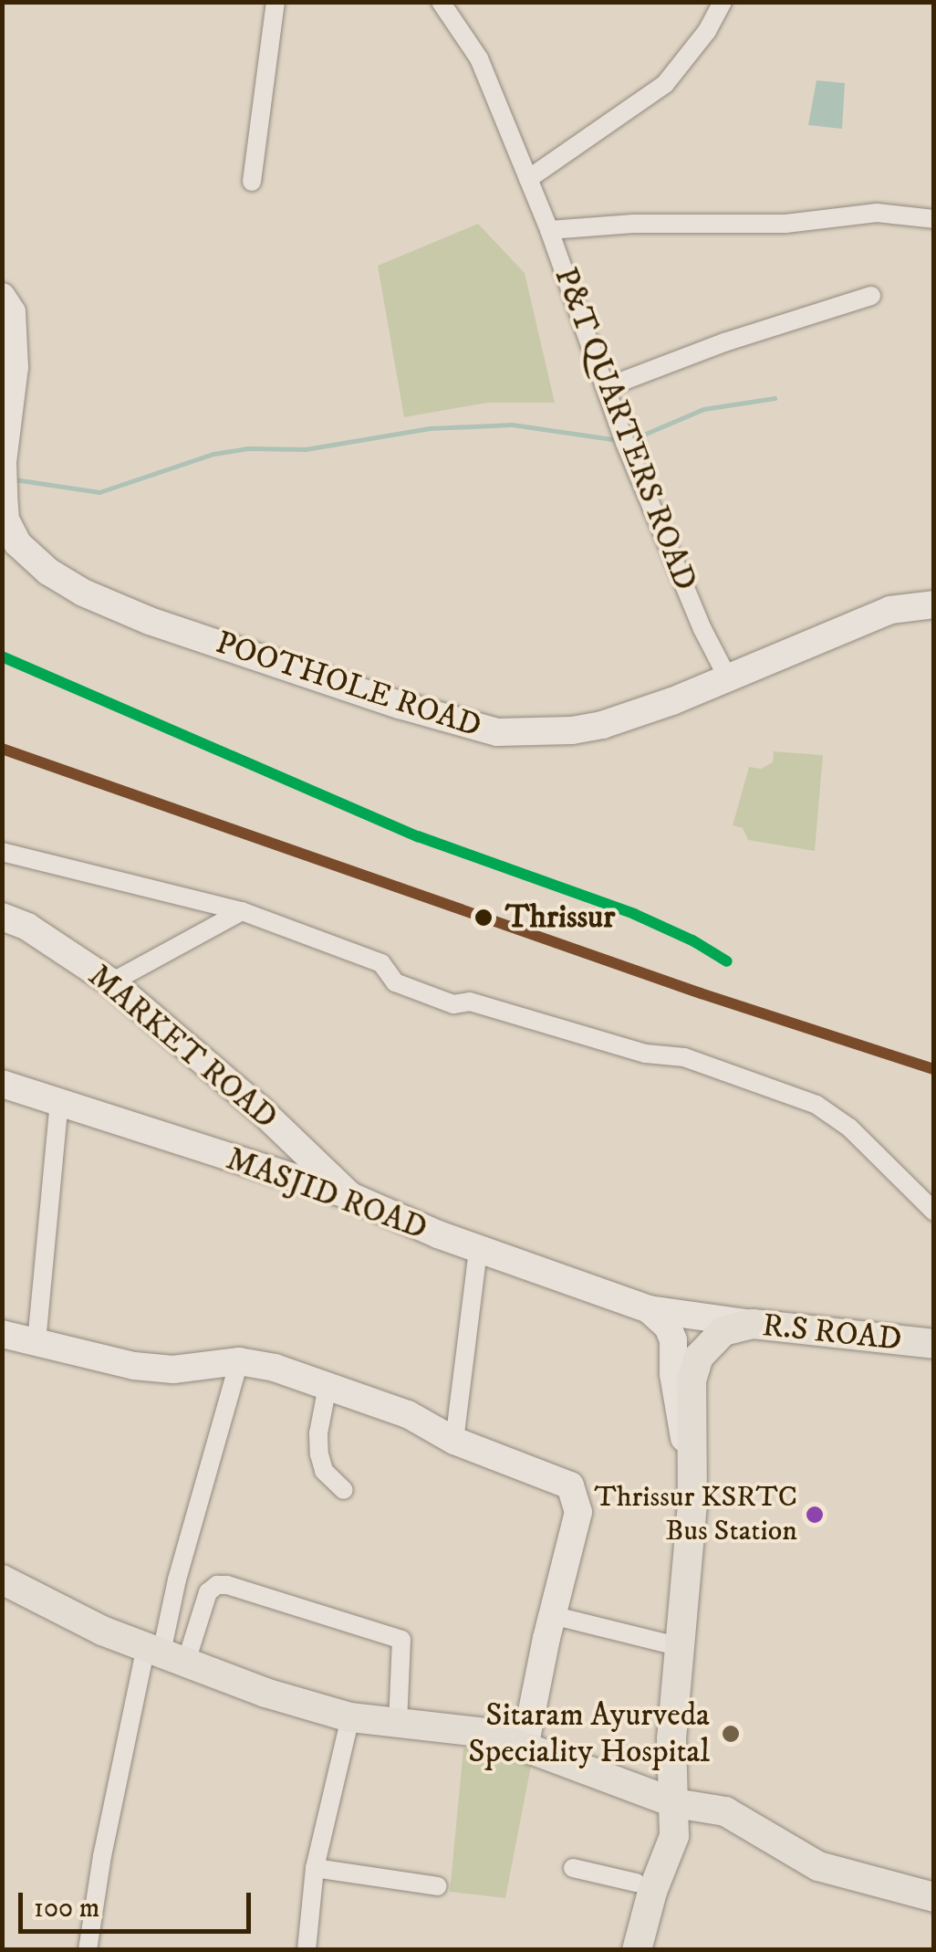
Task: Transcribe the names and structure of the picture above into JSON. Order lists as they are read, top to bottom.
{
  "streets": {
    "main road": ["R.S ROAD"],
    "street": [
      "P&T QUARTERS ROAD",
      "POOTHOLE ROAD",
      "MARKET ROAD",
      "MASJID ROAD"
    ]
  },
  "crossings": [
    ["P&T QUARTERS ROAD", "POOTHOLE ROAD"],
    ["MARKET ROAD", "MASJID ROAD"],
    ["MASJID ROAD", "R.S ROAD"]
  ],
  "places": ["Thrissur", "Thrissur KSRTC Bus Station", "Sitaram Ayurveda Speciality Hospital"],
  "scale_bar": "100 m"
}
